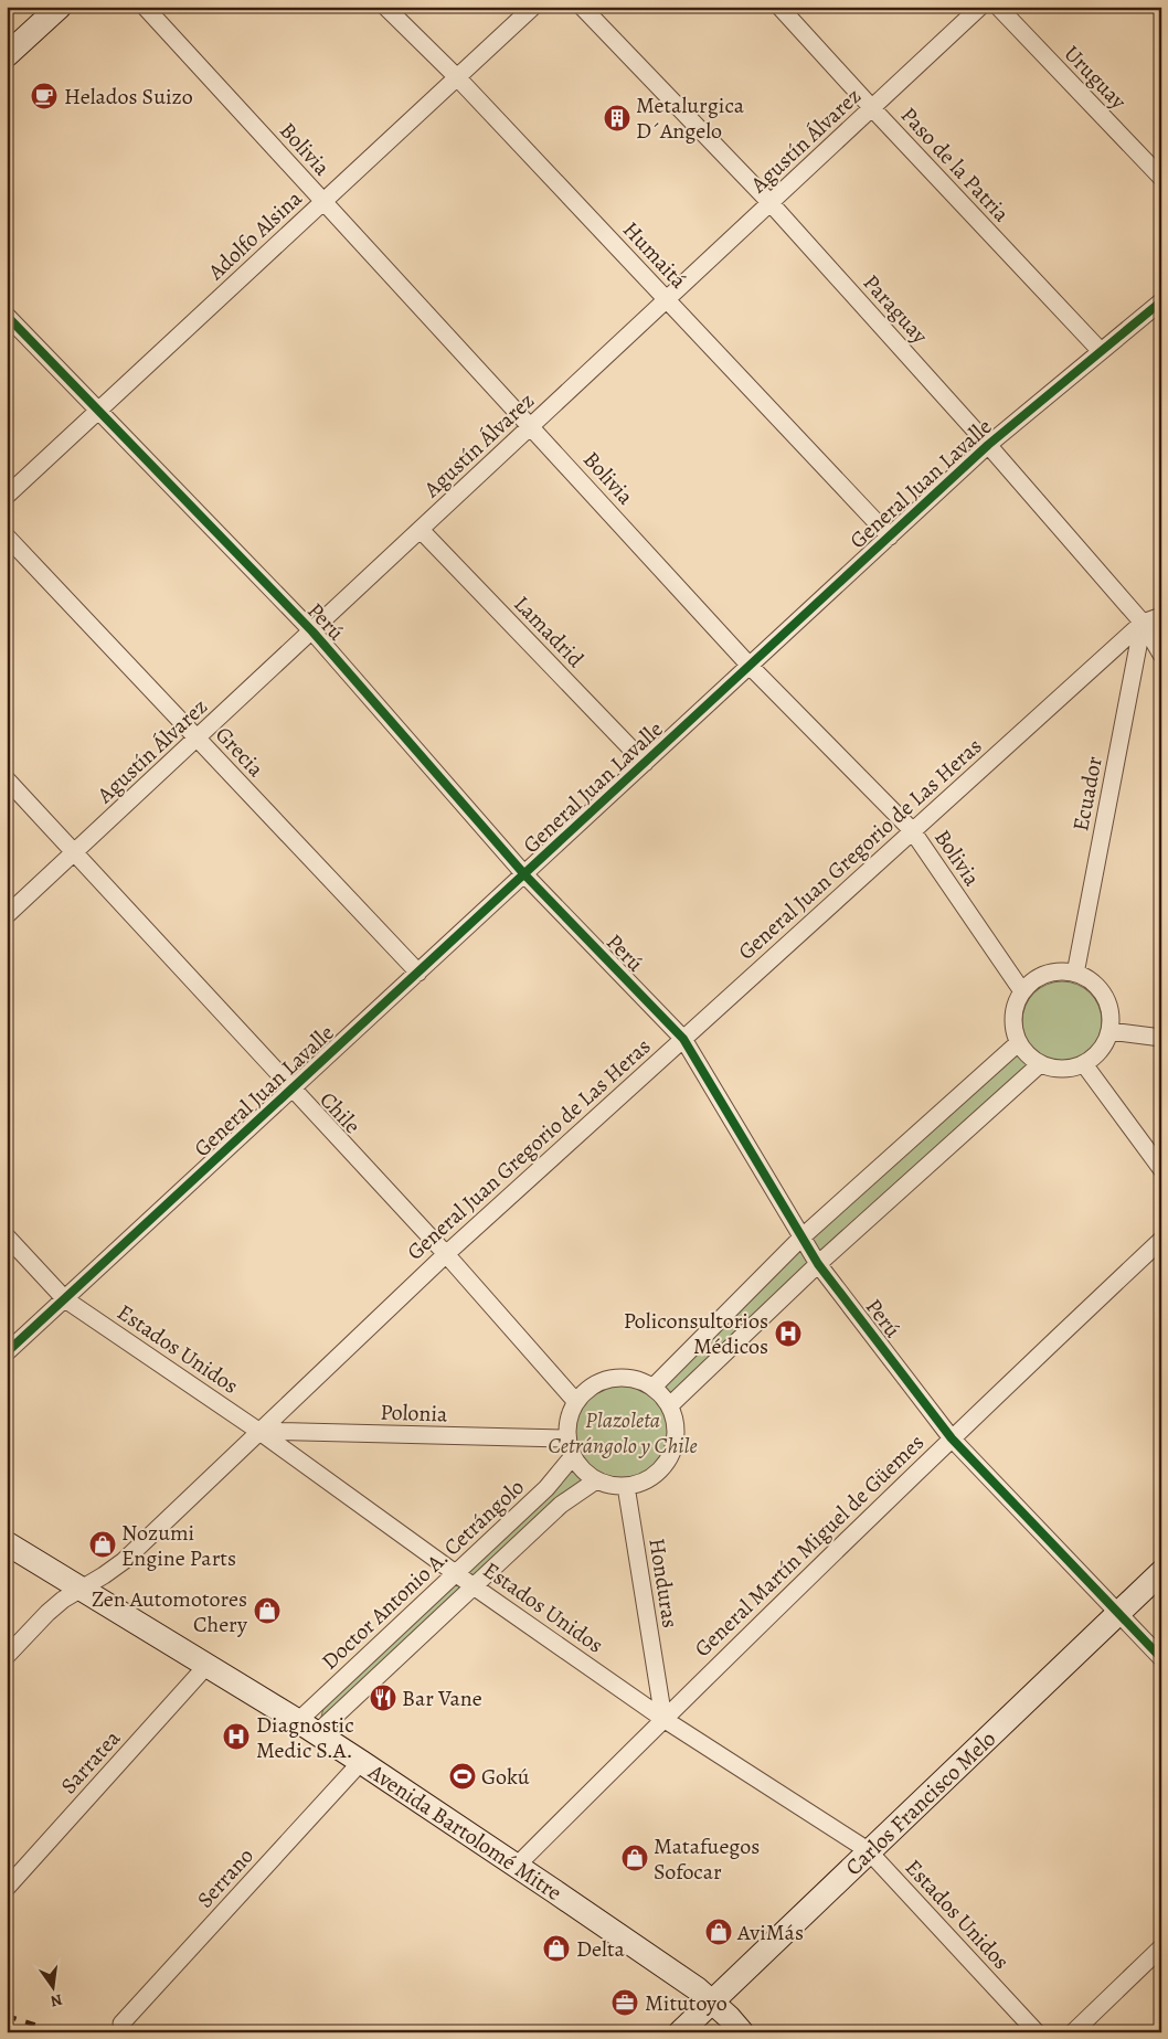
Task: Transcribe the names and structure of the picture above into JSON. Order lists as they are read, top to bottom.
{
  "streets": {
    "main road": ["Carlos Francisco Melo", "Avenida Bartolomé Mitre"],
    "street": [
      "Uruguay",
      "Agustín Álvarez",
      "Bolivia",
      "Paso de la Patria",
      "Adolfo Alsina",
      "Humaitá",
      "Paraguay",
      "General Juan Lavalle",
      "Perú",
      "Lamadrid",
      "Grecia",
      "Ecuador",
      "General Juan Gregorio de Las Heras",
      "Chile",
      "Estados Unidos",
      "Polonia",
      "General Martín Miguel de Güemes",
      "Doctor Antonio A. Cetrángolo",
      "Honduras",
      "Sarratea",
      "Serrano"
    ]
  },
  "crossings": [
    ["Agustín Álvarez", "Bolivia"],
    ["Agustín Álvarez", "Paso de la Patria"],
    ["Agustín Álvarez", "Humaitá"],
    ["Agustín Álvarez", "Paraguay"],
    ["Agustín Álvarez", "Perú"],
    ["Agustín Álvarez", "Lamadrid"],
    ["Agustín Álvarez", "Grecia"],
    ["Agustín Álvarez", "Chile"],
    ["Bolivia", "Adolfo Alsina"],
    ["Bolivia", "General Juan Lavalle"],
    ["Bolivia", "Ecuador"],
    ["Bolivia", "General Juan Gregorio de Las Heras"],
    ["Paso de la Patria", "General Juan Lavalle"],
    ["Adolfo Alsina", "Humaitá"],
    ["Adolfo Alsina", "Perú"],
    ["Humaitá", "General Juan Lavalle"],
    ["Paraguay", "General Juan Lavalle"],
    ["Paraguay", "Ecuador"],
    ["Paraguay", "General Juan Gregorio de Las Heras"],
    ["General Juan Lavalle", "Perú"],
    ["General Juan Lavalle", "Lamadrid"],
    ["General Juan Lavalle", "Grecia"],
    ["General Juan Lavalle", "Chile"],
    ["General Juan Lavalle", "Estados Unidos"],
    ["Perú", "General Juan Gregorio de Las Heras"],
    ["Perú", "General Martín Miguel de Güemes"],
    ["Perú", "Carlos Francisco Melo"],
    ["Ecuador", "General Juan Gregorio de Las Heras"],
    ["General Juan Gregorio de Las Heras", "Chile"],
    ["General Juan Gregorio de Las Heras", "Estados Unidos"],
    ["General Juan Gregorio de Las Heras", "Polonia"],
    ["General Juan Gregorio de Las Heras", "Avenida Bartolomé Mitre"],
    ["Chile", "Polonia"],
    ["Chile", "Doctor Antonio A. Cetrángolo"],
    ["Chile", "Honduras"],
    ["Estados Unidos", "Polonia"],
    ["Estados Unidos", "General Martín Miguel de Güemes"],
    ["Estados Unidos", "Doctor Antonio A. Cetrángolo"],
    ["Estados Unidos", "Honduras"],
    ["Estados Unidos", "Carlos Francisco Melo"],
    ["Polonia", "Doctor Antonio A. Cetrángolo"],
    ["Polonia", "Honduras"],
    ["General Martín Miguel de Güemes", "Honduras"],
    ["General Martín Miguel de Güemes", "Avenida Bartolomé Mitre"],
    ["Doctor Antonio A. Cetrángolo", "Honduras"],
    ["Doctor Antonio A. Cetrángolo", "Avenida Bartolomé Mitre"],
    ["Sarratea", "Avenida Bartolomé Mitre"],
    ["Carlos Francisco Melo", "Avenida Bartolomé Mitre"],
    ["Avenida Bartolomé Mitre", "Serrano"]
  ],
  "parks": ["Plazoleta Cetrángolo y Chile"],
  "places": {
    "cafe": ["Helados Suizo"],
    "building": ["Metalurgica D´Angelo"],
    "hospital": ["Policonsultorios Médicos", "Diagnostic Medic S.A."],
    "shop": [
      "Nozumi Engine Parts",
      "Zen Automotores Chery",
      "Matafuegos Sofocar",
      "AviMás",
      "Delta"
    ],
    "restaurant": ["Bar Vane"],
    "sports": ["Gokú"],
    "office": ["Mitutoyo"]
  },
  "north": "bottom"
}
